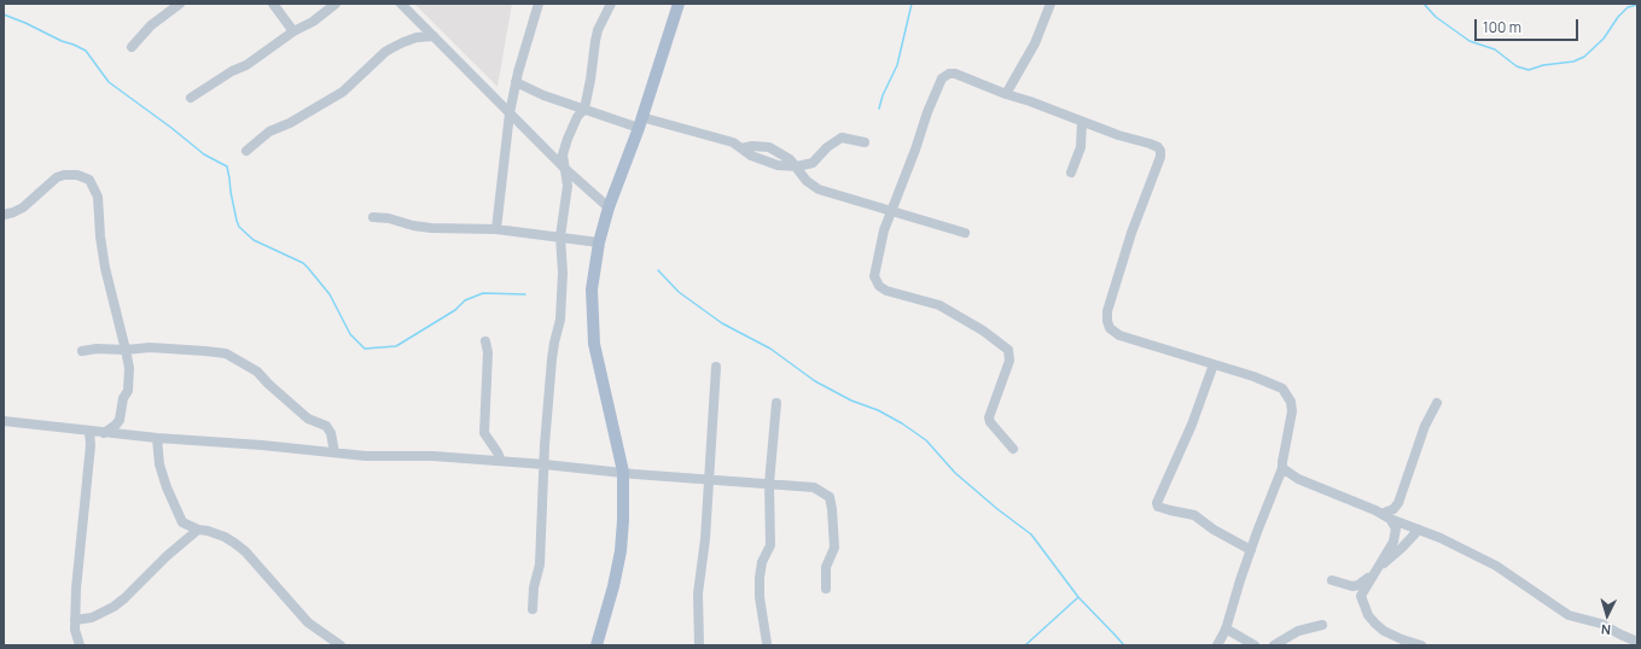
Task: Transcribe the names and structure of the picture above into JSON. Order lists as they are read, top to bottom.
{
  "scale_bar": "100 m",
  "north": "bottom"
}
